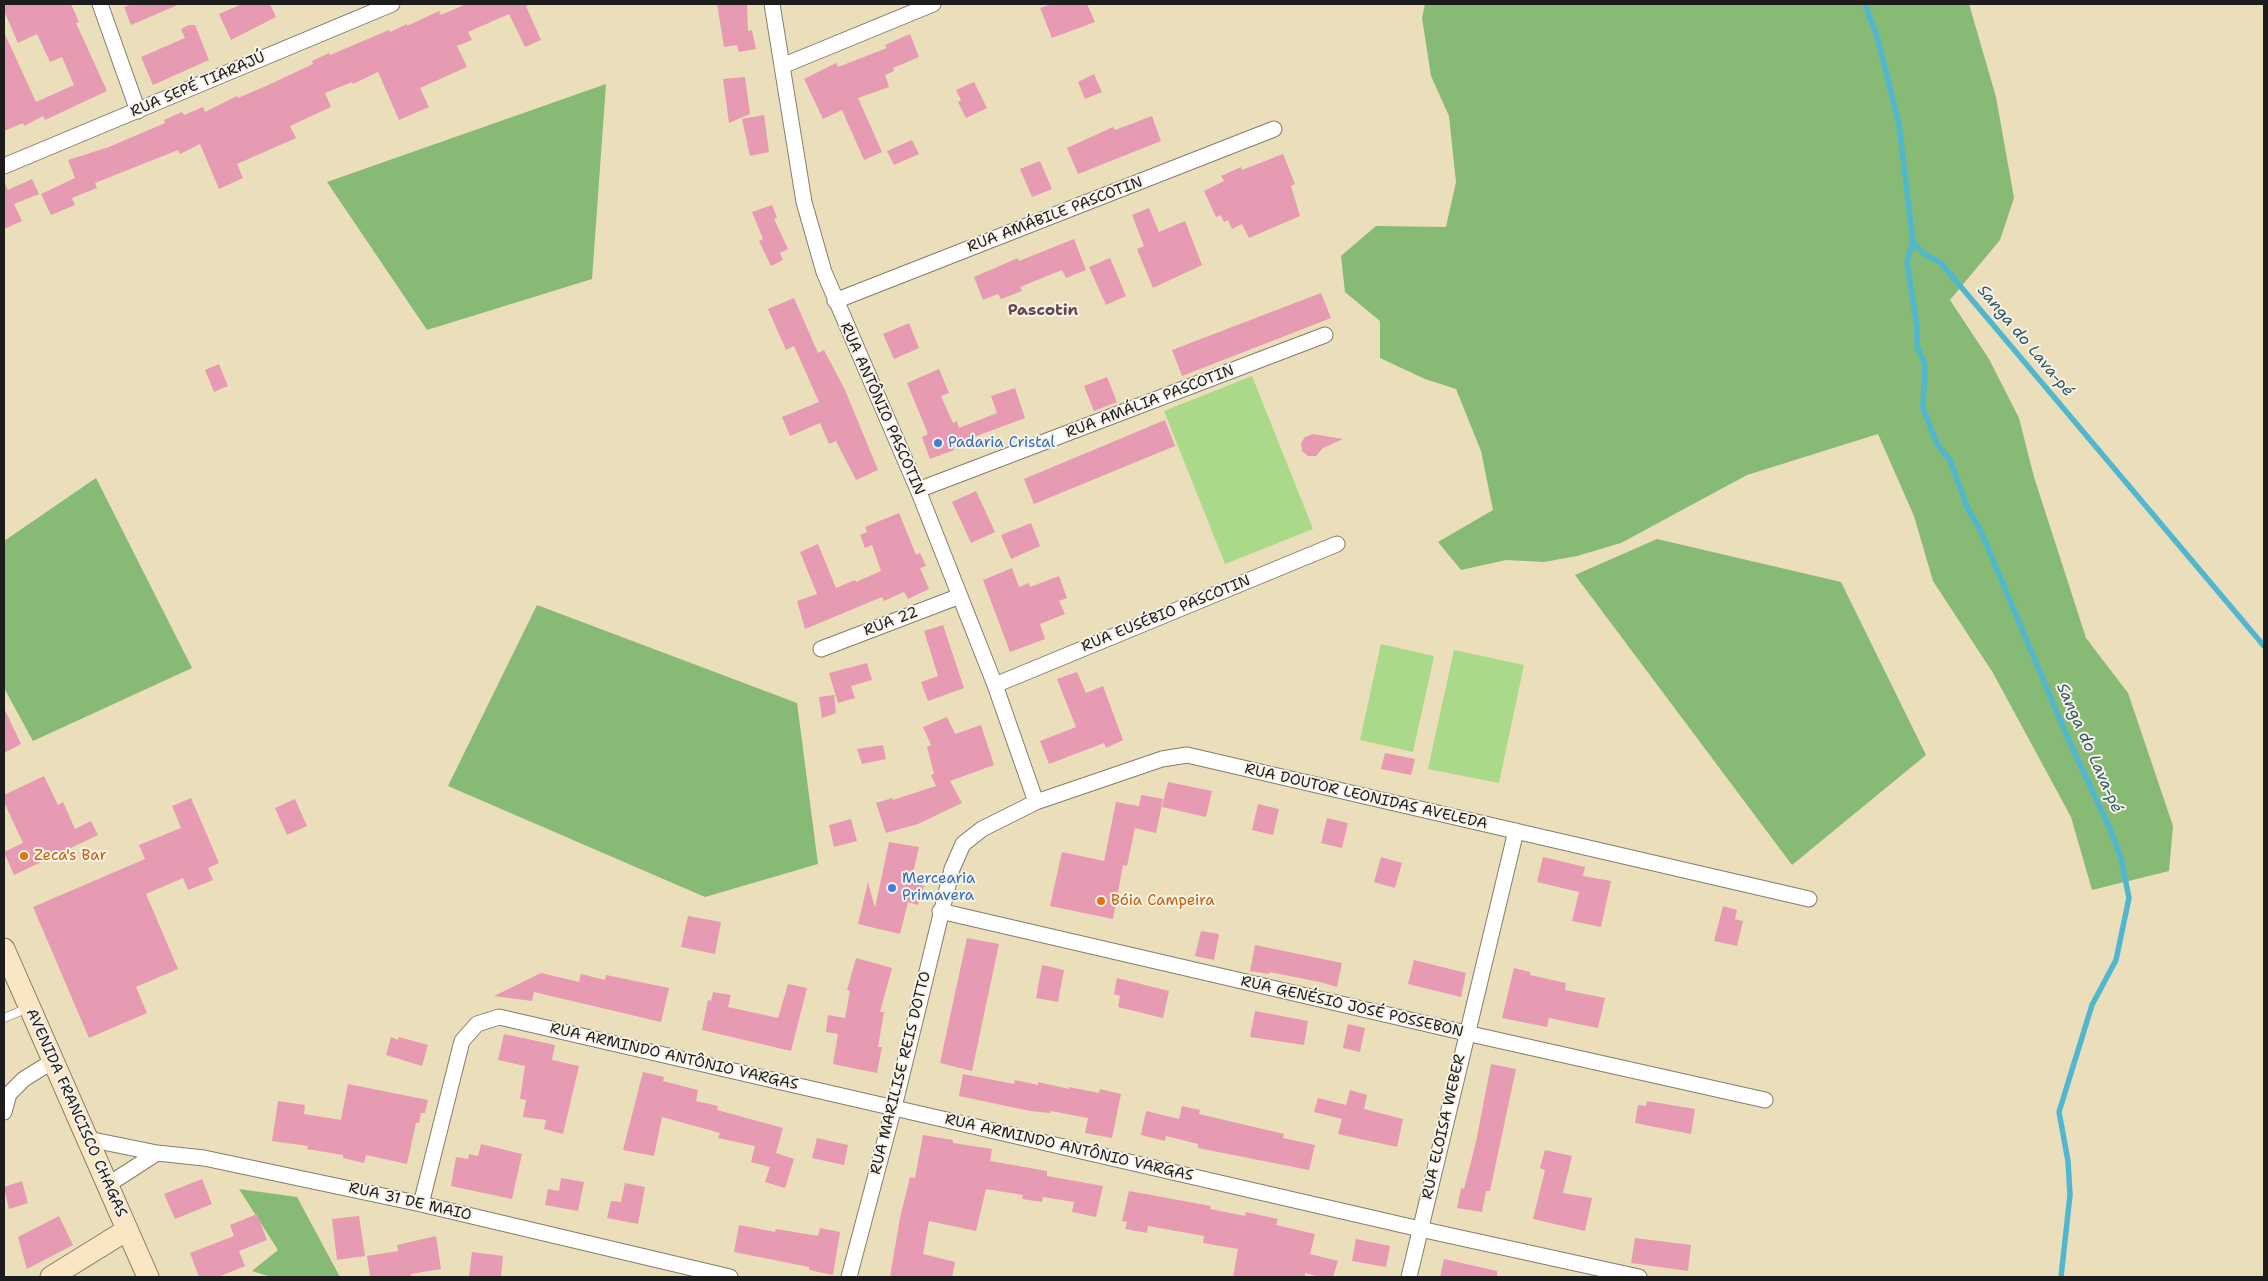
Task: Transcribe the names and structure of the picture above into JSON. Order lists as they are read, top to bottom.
{
  "streets": {
    "street": [
      "RUA SEPÉ TIARAJÚ",
      "RUA AMÁBILE PASCOTIN",
      "RUA AMÁLIA PASCOTIN",
      "RUA ANTÔNIO PASCOTIN",
      "RUA EUSÉBIO PASCOTIN",
      "RUA 22",
      "RUA DOUTOR LEONIDAS AVELEDA",
      "RUA GENÉSIO JOSÉ POSSEBON",
      "RUA ARMINDO ANTÔNIO VARGAS",
      "RUA MARILISE REIS DOTTO",
      "AVENIDA FRANCISCO CHAGAS",
      "RUA ELOISA WEBER",
      "RUA 31 DE MAIO"
    ]
  },
  "crossings": [
    ["RUA AMÁBILE PASCOTIN", "RUA ANTÔNIO PASCOTIN"],
    ["RUA AMÁLIA PASCOTIN", "RUA ANTÔNIO PASCOTIN"],
    ["RUA ANTÔNIO PASCOTIN", "RUA EUSÉBIO PASCOTIN"],
    ["RUA ANTÔNIO PASCOTIN", "RUA 22"],
    ["RUA ANTÔNIO PASCOTIN", "RUA DOUTOR LEONIDAS AVELEDA"],
    ["RUA DOUTOR LEONIDAS AVELEDA", "RUA MARILISE REIS DOTTO"],
    ["RUA DOUTOR LEONIDAS AVELEDA", "RUA ELOISA WEBER"],
    ["RUA GENÉSIO JOSÉ POSSEBON", "RUA MARILISE REIS DOTTO"],
    ["RUA GENÉSIO JOSÉ POSSEBON", "RUA ELOISA WEBER"],
    ["RUA ARMINDO ANTÔNIO VARGAS", "RUA MARILISE REIS DOTTO"],
    ["RUA ARMINDO ANTÔNIO VARGAS", "RUA ELOISA WEBER"],
    ["RUA ARMINDO ANTÔNIO VARGAS", "RUA 31 DE MAIO"],
    ["AVENIDA FRANCISCO CHAGAS", "RUA 31 DE MAIO"]
  ],
  "districts": ["Pascotin"],
  "water": ["Sanga do Lava-pé"],
  "places": [
    "Padaria Cristal",
    "Zeca's Bar",
    "Mercearia Primavera",
    "Bóia Campeira"
  ]
}
